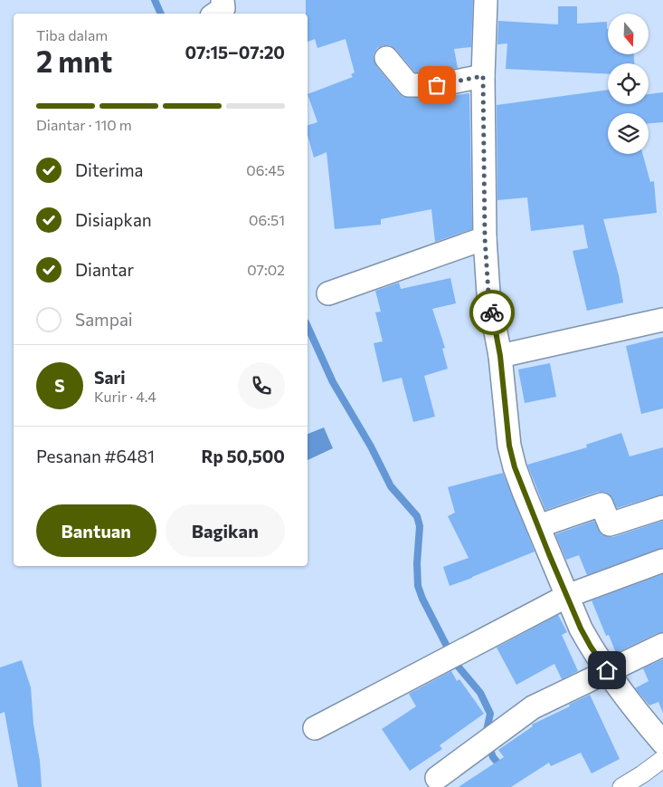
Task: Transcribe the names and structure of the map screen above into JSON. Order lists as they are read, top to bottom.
{
  "north": "bottom",
  "page": {
    "heading": ["2 mnt", "Tiba dalam", "07:15–07:20"],
    "panel": [
      "Sari",
      "Kurir · 4.4",
      "Pesanan #6481",
      "Rp 50,500"
    ],
    "bar": "Diantar · 110 m",
    "list": [
      ["Diterima", "06:45"],
      ["Disiapkan", "06:51"],
      ["Diantar", "07:02"],
      "Sampai"
    ],
    "round": "S",
    "buttons": ["Bantuan", "Bagikan"]
  }
}
